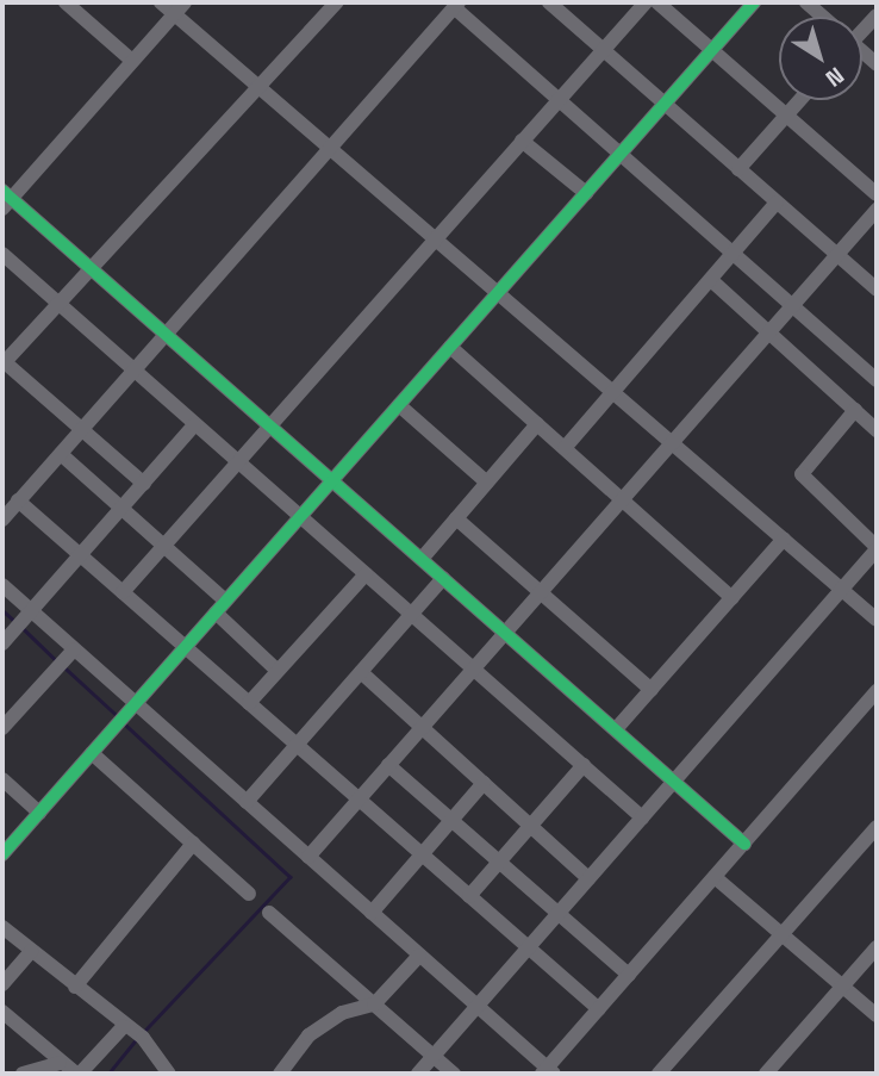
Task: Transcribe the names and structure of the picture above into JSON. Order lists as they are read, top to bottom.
{
  "north": "bottom right"
}
